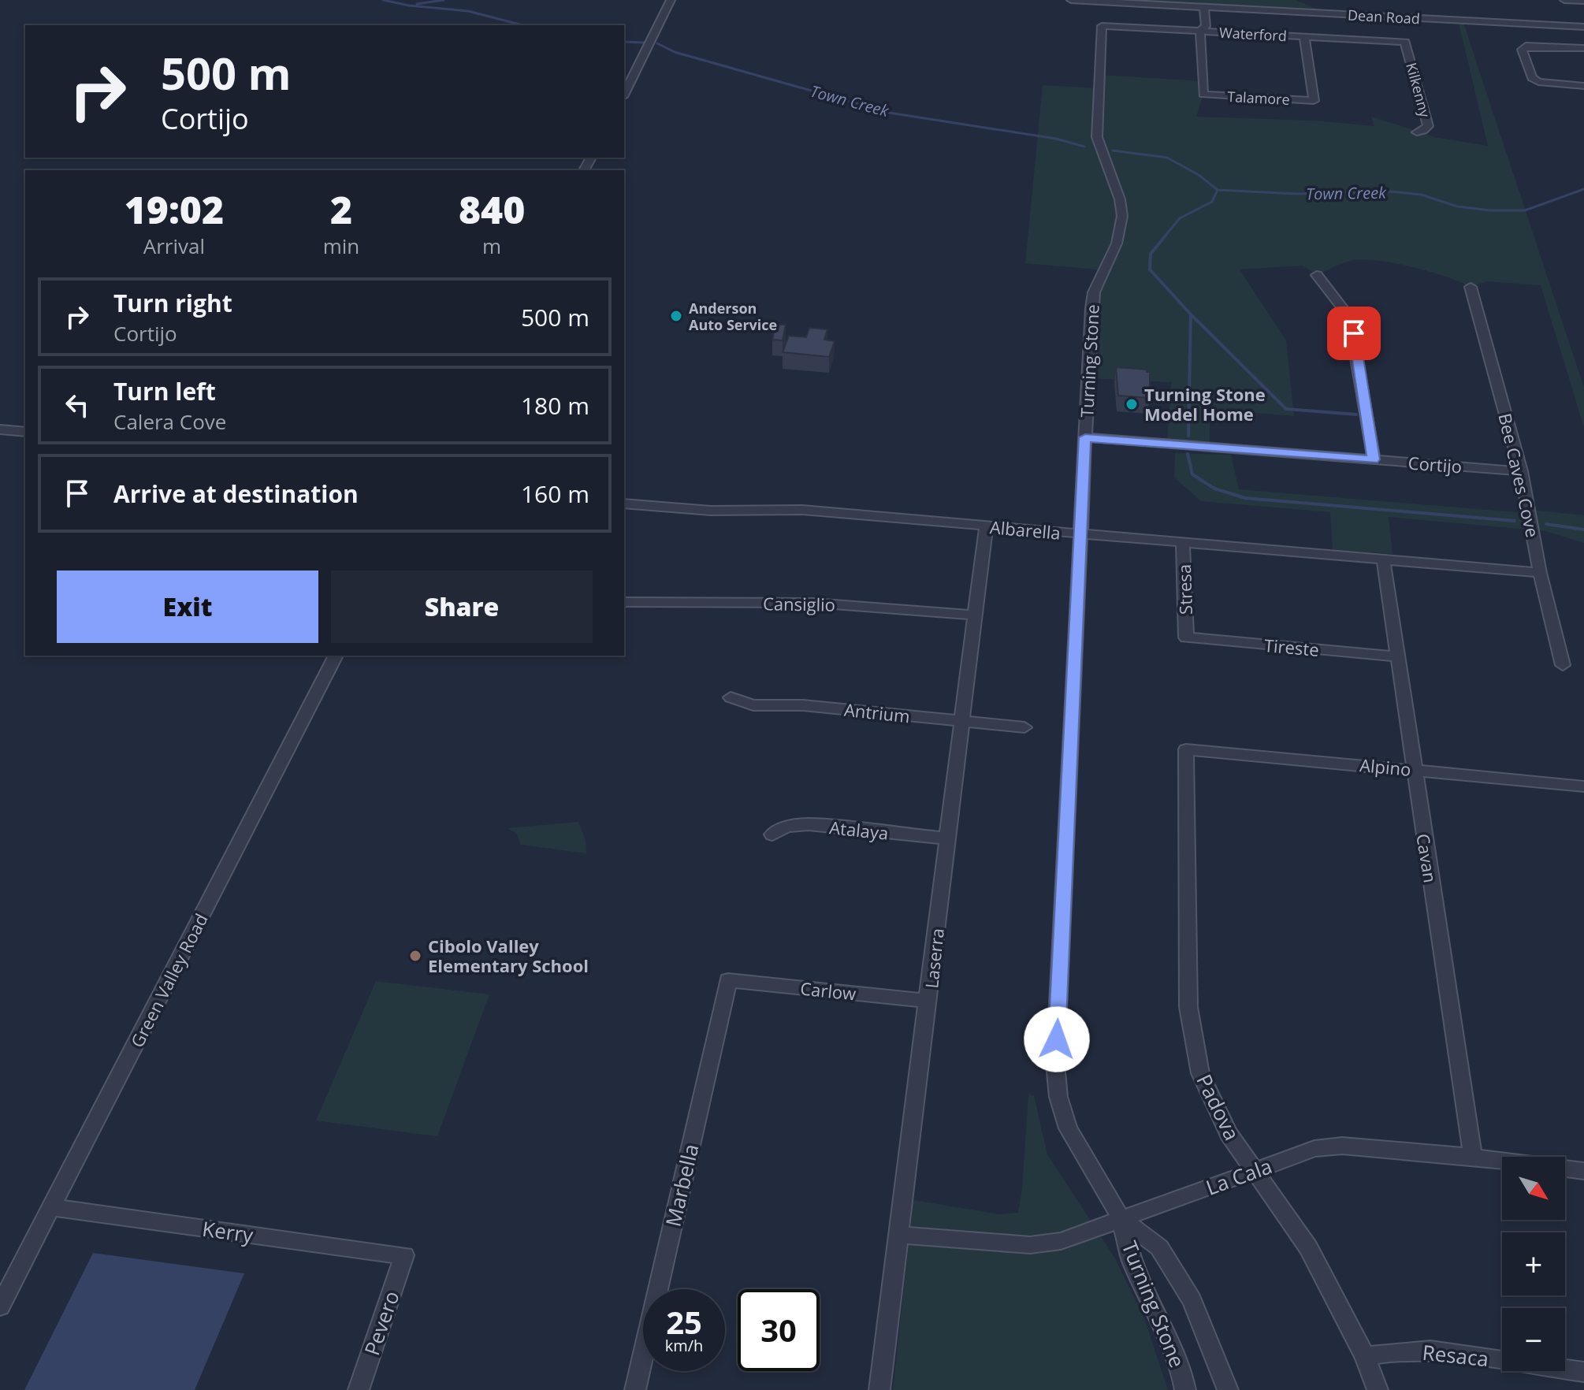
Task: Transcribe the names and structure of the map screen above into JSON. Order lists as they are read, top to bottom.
{
  "streets": {
    "street": [
      "Dean Road",
      "Waterford",
      "Kilkenny",
      "Talamore",
      "Turning Stone",
      "Cortijo",
      "Bee Caves Cove",
      "Albarella",
      "Stresa",
      "Cansiglio",
      "Tireste",
      "Antrium",
      "Alpino",
      "Atalaya",
      "Cavan",
      "Laserra",
      "Green Valley Road",
      "Carlow",
      "Padova",
      "La Cala",
      "Marbella",
      "Kerry",
      "Pevero",
      "Resaca"
    ]
  },
  "crossings": [
    ["Waterford", "Kilkenny"],
    ["Waterford", "Talamore"],
    ["Waterford", "Turning Stone"],
    ["Turning Stone", "Cortijo"],
    ["Turning Stone", "Albarella"],
    ["Turning Stone", "La Cala"],
    ["Cortijo", "Bee Caves Cove"],
    ["Bee Caves Cove", "Albarella"],
    ["Albarella", "Stresa"],
    ["Albarella", "Cavan"],
    ["Albarella", "Laserra"],
    ["Stresa", "Tireste"],
    ["Cansiglio", "Laserra"],
    ["Tireste", "Cavan"],
    ["Antrium", "Laserra"],
    ["Alpino", "Cavan"],
    ["Alpino", "Padova"],
    ["Atalaya", "Laserra"],
    ["Cavan", "La Cala"],
    ["Laserra", "Carlow"],
    ["Laserra", "La Cala"],
    ["Green Valley Road", "Kerry"],
    ["Carlow", "Marbella"],
    ["Padova", "La Cala"],
    ["Padova", "Resaca"],
    ["Kerry", "Pevero"]
  ],
  "water": ["Town Creek"],
  "places": ["Anderson Auto Service", "Turning Stone Model Home", "Cibolo Valley Elementary School"],
  "north": "bottom right",
  "page": {
    "turn": ["500 m", "Cortijo"],
    "eta": [
      "19:02",
      "Arrival",
      "2",
      "min",
      "840",
      "m"
    ],
    "list": [
      {
        "name": "Turn right",
        "note": "Cortijo",
        "value": "500 m"
      },
      {
        "name": "Turn left",
        "note": "Calera Cove",
        "value": "180 m"
      },
      {
        "name": "Arrive at destination",
        "value": "160 m"
      }
    ],
    "buttons": ["Exit", "Share"],
    "map_buttons": ["+", "−"],
    "speed": "25 km/h",
    "limit": "30"
  }
}
